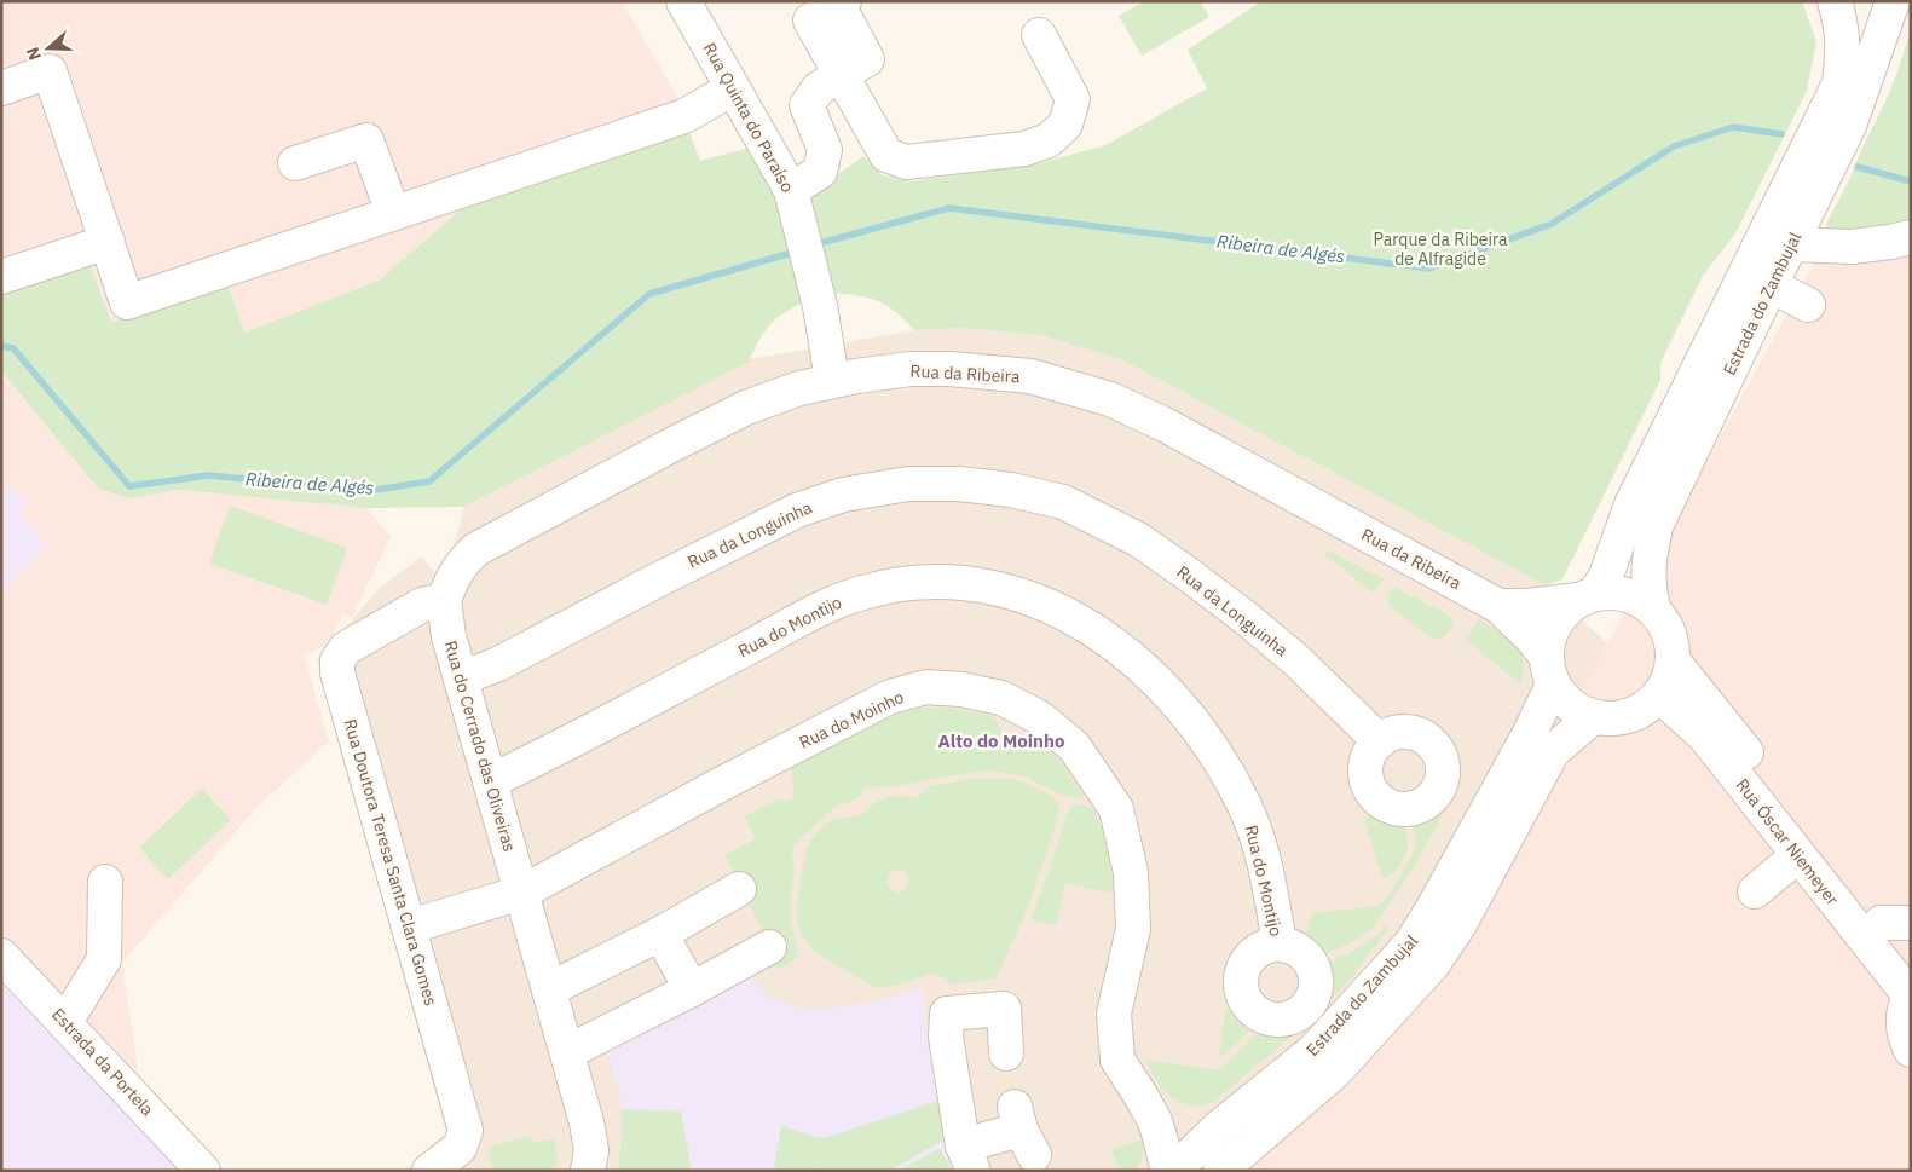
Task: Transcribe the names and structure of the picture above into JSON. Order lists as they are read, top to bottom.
{
  "streets": {
    "street": [
      "Rua Quinta do Paraíso",
      "Estrada do Zambujal",
      "Rua da Ribeira",
      "Rua da Longuinha",
      "Rua do Montijo",
      "Rua do Moinho",
      "Rua do Cerrado das Oliveiras",
      "Rua Óscar Niemeyer",
      "Rua Doutora Teresa Santa Clara Gomes",
      "Estrada da Portela"
    ]
  },
  "crossings": [
    ["Rua Quinta do Paraíso", "Rua da Ribeira"],
    ["Estrada do Zambujal", "Rua da Ribeira"],
    ["Estrada do Zambujal", "Rua Óscar Niemeyer"],
    ["Rua da Ribeira", "Rua do Cerrado das Oliveiras"],
    ["Rua da Ribeira", "Rua Óscar Niemeyer"],
    ["Rua da Ribeira", "Rua Doutora Teresa Santa Clara Gomes"],
    ["Rua da Longuinha", "Rua do Cerrado das Oliveiras"],
    ["Rua do Montijo", "Rua do Cerrado das Oliveiras"],
    ["Rua do Moinho", "Rua do Cerrado das Oliveiras"],
    ["Rua do Cerrado das Oliveiras", "Rua Doutora Teresa Santa Clara Gomes"]
  ],
  "districts": ["Alto do Moinho"],
  "water": ["Ribeira de Algés"],
  "parks": ["Parque da Ribeira de Alfragide"],
  "north": "left"
}
